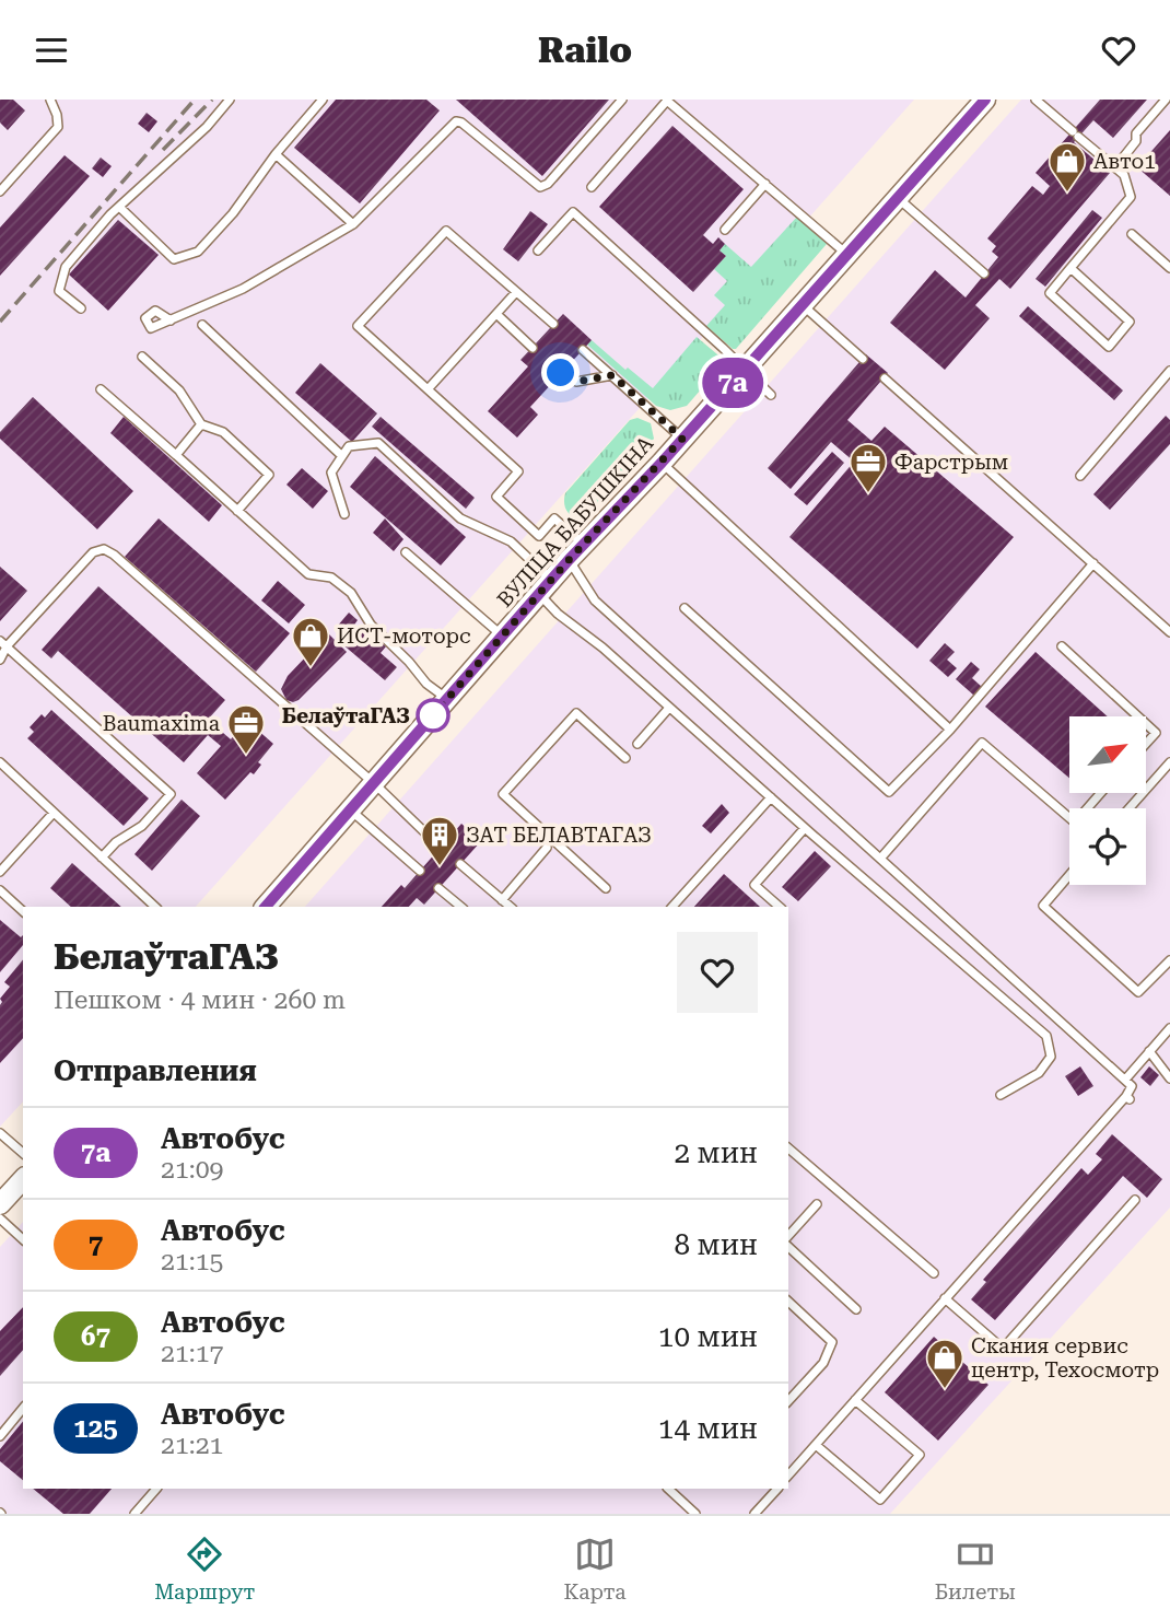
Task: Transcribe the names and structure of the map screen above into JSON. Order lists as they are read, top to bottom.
{
  "streets": {
    "street": ["ВУЛІЦА БАБУШКІНА"]
  },
  "places": {
    "shop": ["Авто1", "ИСТ-моторс", "Скания сервис центр, Техосмотр"],
    "office": ["Фарстрым", "Baumaxima"],
    "other": ["БелаўтаГАЗ"],
    "building": ["ЗАТ БЕЛАВТАГАЗ"]
  },
  "lines": ["bus line 7а"],
  "north": "top right",
  "page": {
    "header": "Railo",
    "on_map": "7а",
    "heading": [
      ["БелаўтаГАЗ", "Пешком · 4 мин · 260 m"],
      "Отправления"
    ],
    "list": [
      {
        "mark": "7а",
        "name": "Автобус",
        "note": "21:09",
        "value": "2 мин"
      },
      {
        "mark": "7",
        "name": "Автобус",
        "note": "21:15",
        "value": "8 мин"
      },
      {
        "mark": "67",
        "name": "Автобус",
        "note": "21:17",
        "value": "10 мин"
      },
      {
        "mark": "125",
        "name": "Автобус",
        "note": "21:21",
        "value": "14 мин"
      }
    ],
    "tabs": ["Маршрут", "Карта", "Билеты"]
  }
}
